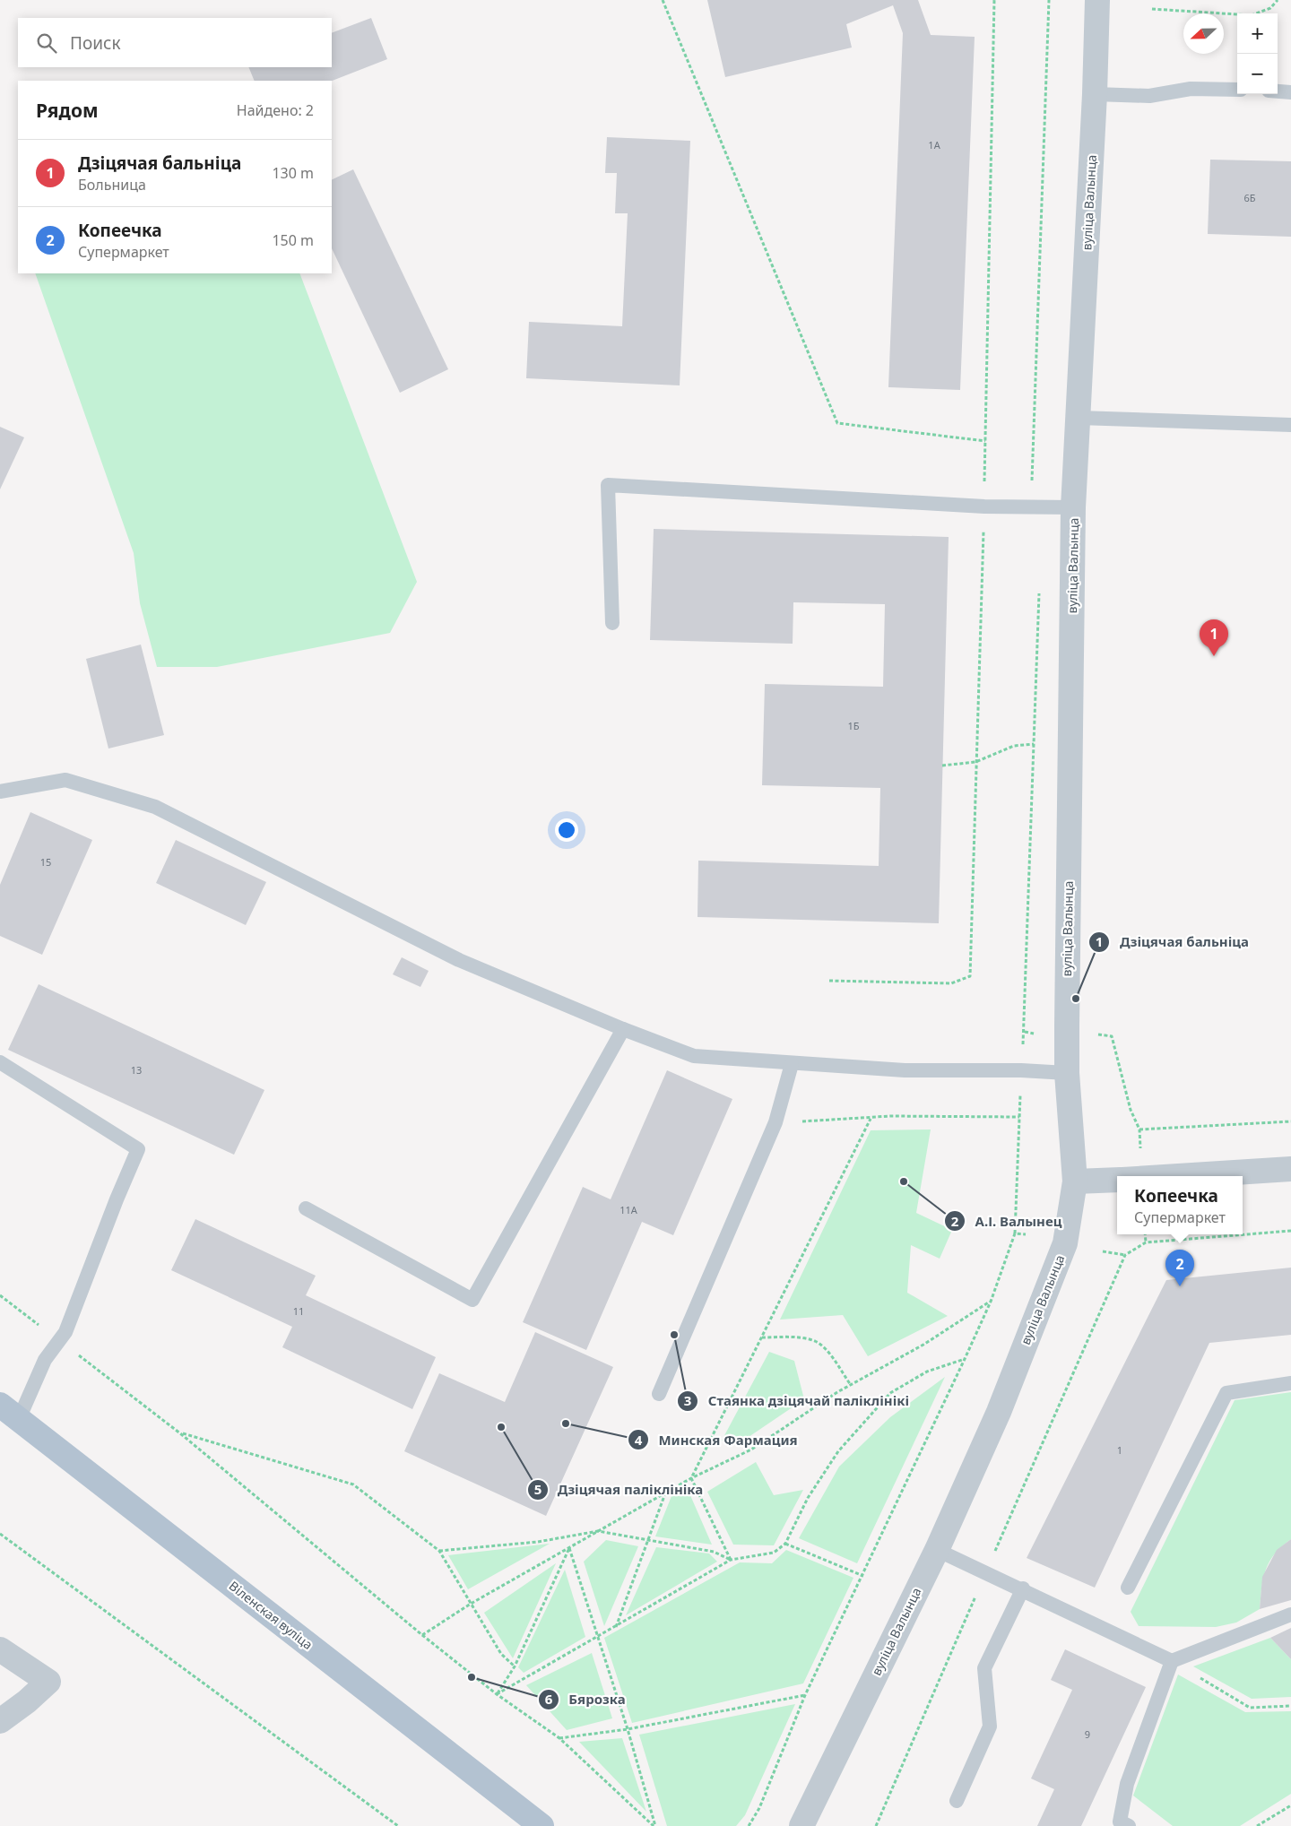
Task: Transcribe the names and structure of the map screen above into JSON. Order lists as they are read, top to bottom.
{
  "streets": {
    "main road": ["Віленская вуліца"],
    "street": ["вуліца Валынца"]
  },
  "places": [
    "Дзіцячая бальніца",
    "А.І. Валынец",
    "Стаянка дзіцячай паліклінікі",
    "Минская Фармация",
    "Дзіцячая паліклініка",
    "Бярозка"
  ],
  "house_numbers": [
    "1А",
    "6Б",
    "1Б",
    "15",
    "13",
    "11А",
    "11",
    "1",
    "9"
  ],
  "north": "left",
  "page": {
    "map_buttons": ["+", "−"],
    "search": "Поиск",
    "heading": ["Рядом", "Найдено: 2"],
    "list": [
      {
        "mark": "1",
        "name": "Дзіцячая бальніца",
        "note": "Больница",
        "value": "130 m"
      },
      {
        "mark": "2",
        "name": "Копеечка",
        "note": "Супермаркет",
        "value": "150 m"
      }
    ],
    "pins": ["1", "2"],
    "popup": ["Копеечка", "Супермаркет"]
  }
}
